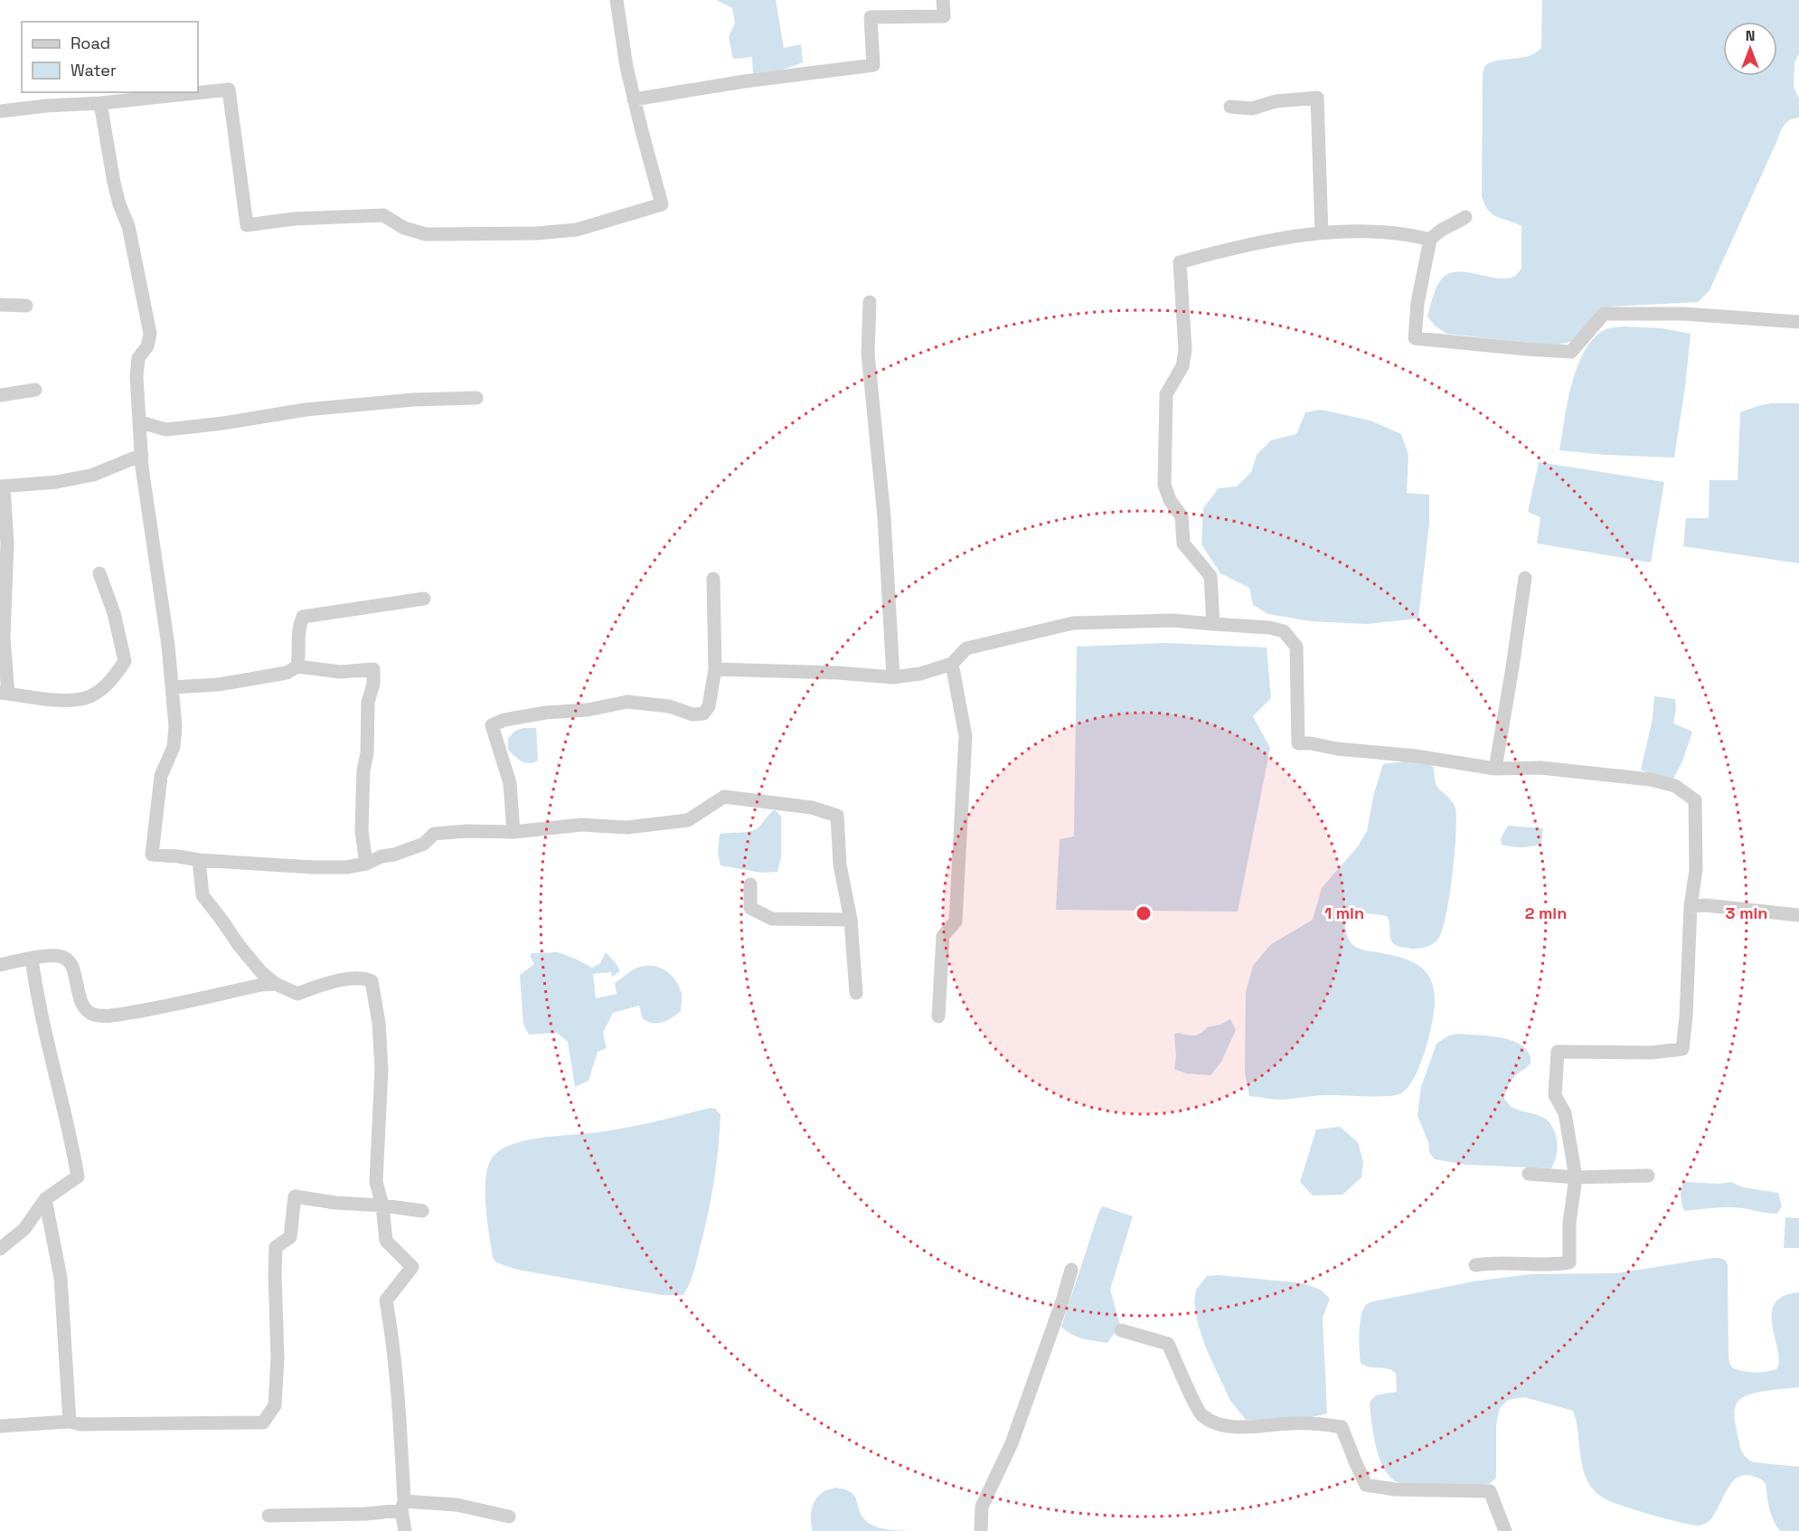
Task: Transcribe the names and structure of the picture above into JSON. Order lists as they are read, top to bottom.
{
  "legend": ["Road", "Water"],
  "north": "top",
  "rings": ["1 min", "2 min", "3 min"]
}
